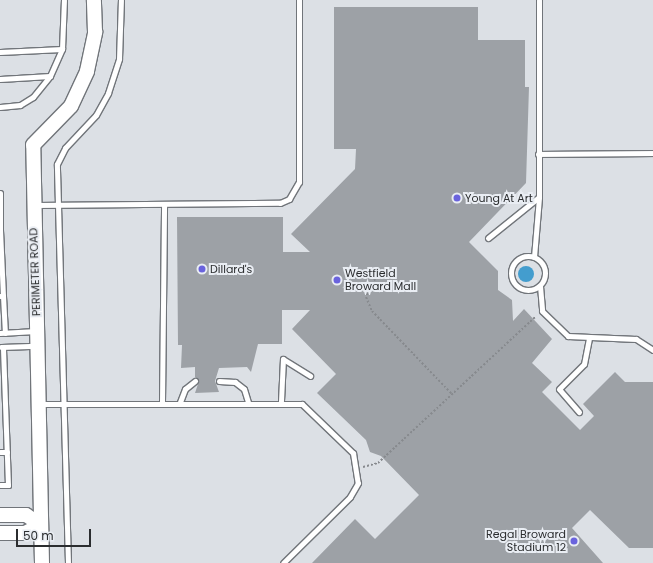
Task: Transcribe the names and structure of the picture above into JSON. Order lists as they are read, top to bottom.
{
  "streets": {
    "street": ["PERIMETER ROAD"]
  },
  "places": [
    "Young At Art",
    "Dillard's",
    "Westfield Broward Mall",
    "Regal Broward Stadium 12"
  ],
  "scale_bar": "50 m"
}
